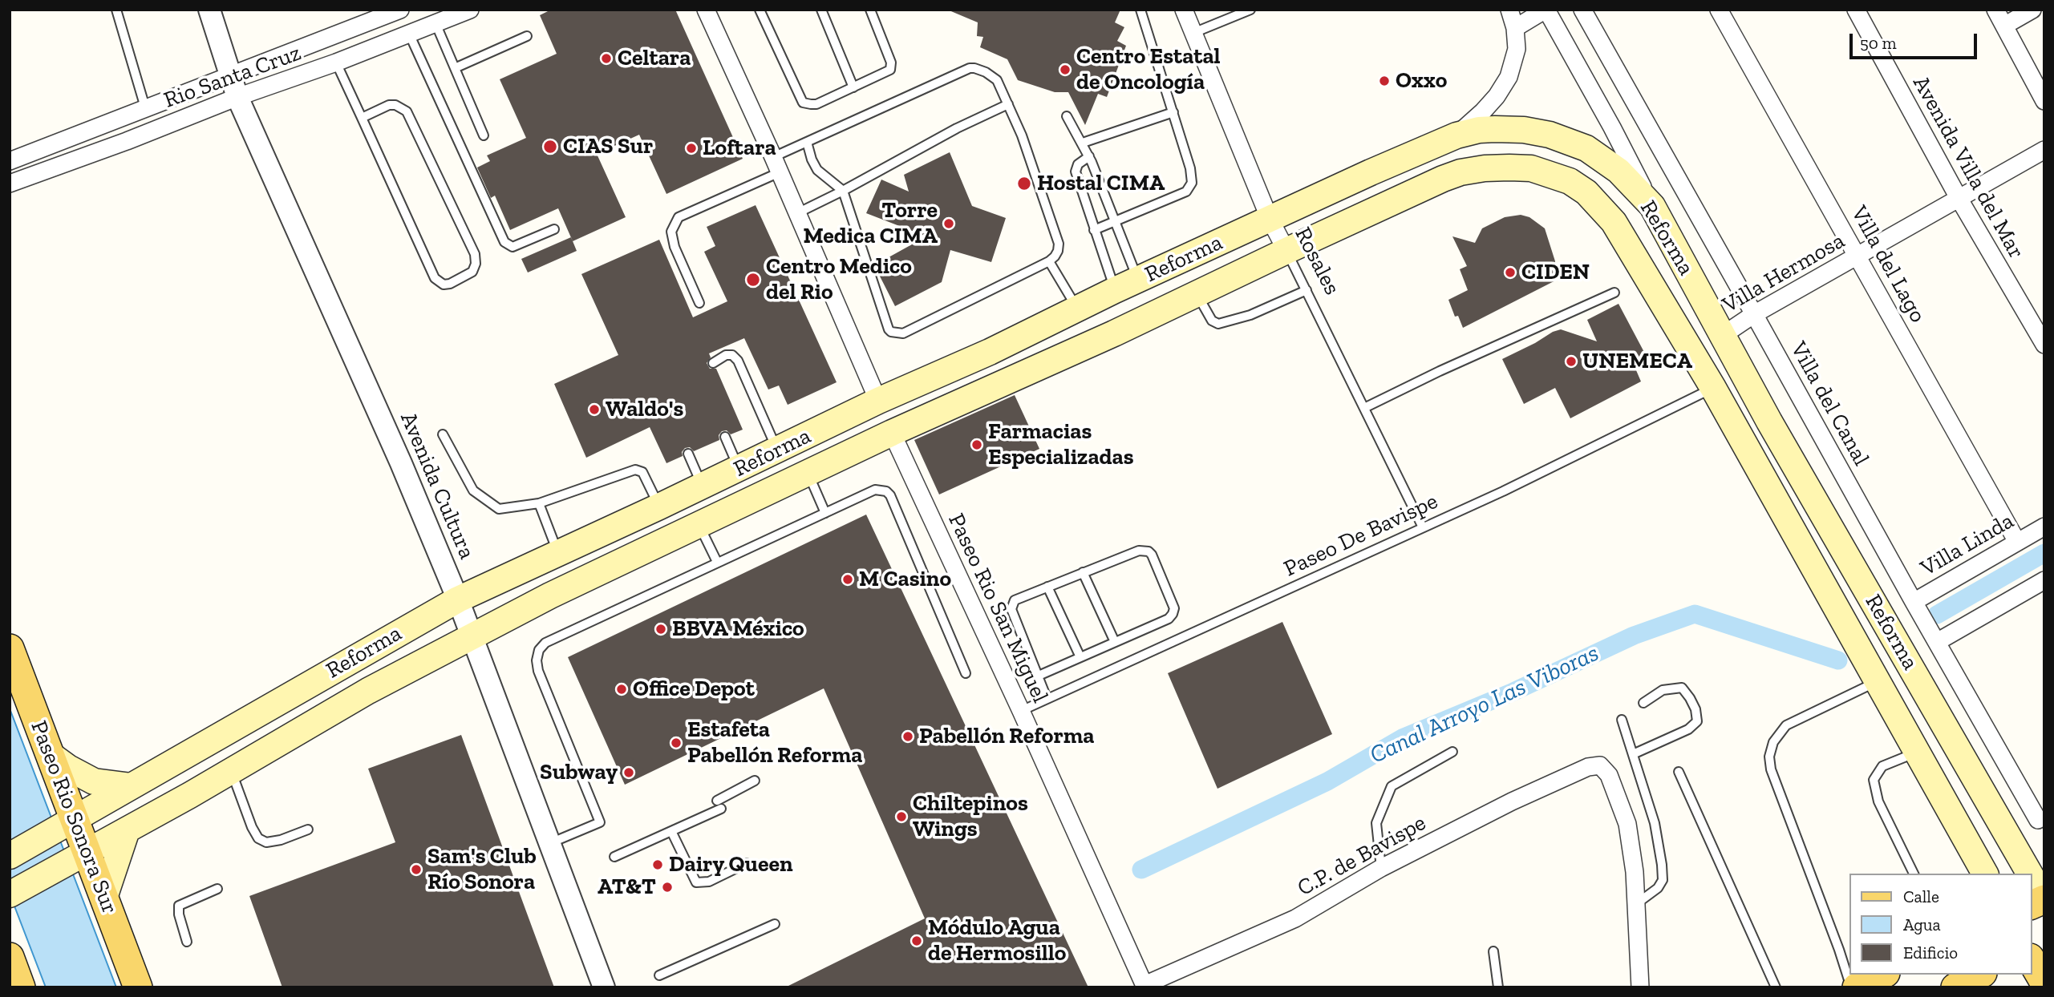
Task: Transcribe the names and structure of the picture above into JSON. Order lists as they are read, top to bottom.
{
  "streets": {
    "main road": ["Reforma", "Paseo Rio Sonora Sur"],
    "street": [
      "Rio Santa Cruz",
      "Avenida Villa del Mar",
      "Rosales",
      "Villa del Lago",
      "Villa Hermosa",
      "Villa del Canal",
      "Avenida Cultura",
      "Villa Linda",
      "Paseo Rio San Miguel",
      "C.P. de Bavispe"
    ],
    "lane": ["Paseo De Bavispe"]
  },
  "crossings": [
    ["Rio Santa Cruz", "Avenida Cultura"],
    ["Avenida Villa del Mar", "Villa Hermosa"],
    ["Reforma", "Rosales"],
    ["Reforma", "Villa Hermosa"],
    ["Reforma", "Avenida Cultura"],
    ["Reforma", "Paseo De Bavispe"],
    ["Reforma", "Paseo Rio San Miguel"],
    ["Reforma", "Paseo Rio Sonora Sur"],
    ["Rosales", "Paseo De Bavispe"],
    ["Villa del Lago", "Villa Hermosa"],
    ["Villa del Lago", "Villa Linda"],
    ["Villa Hermosa", "Villa del Canal"],
    ["Villa del Canal", "Villa Linda"],
    ["Paseo De Bavispe", "Paseo Rio San Miguel"],
    ["Paseo Rio San Miguel", "C.P. de Bavispe"]
  ],
  "water": ["Canal Arroyo Las Viboras"],
  "places": [
    "Celtara",
    "Centro Estatal de Oncología",
    "Oxxo",
    "CIAS Sur",
    "Loftara",
    "Hostal CIMA",
    "Torre Medica CIMA",
    "CIDEN",
    "Centro Medico del Rio",
    "UNEMECA",
    "Waldo's",
    "Farmacias Especializadas",
    "M Casino",
    "BBVA México",
    "Office Depot",
    "Pabellón Reforma",
    "Estafeta Pabellón Reforma",
    "Subway",
    "Chiltepinos Wings",
    "Dairy Queen",
    "Sam's Club Río Sonora",
    "AT&T",
    "Módulo Agua de Hermosillo"
  ],
  "legend": ["Calle", "Agua", "Edificio"],
  "scale_bar": "50 m"
}
